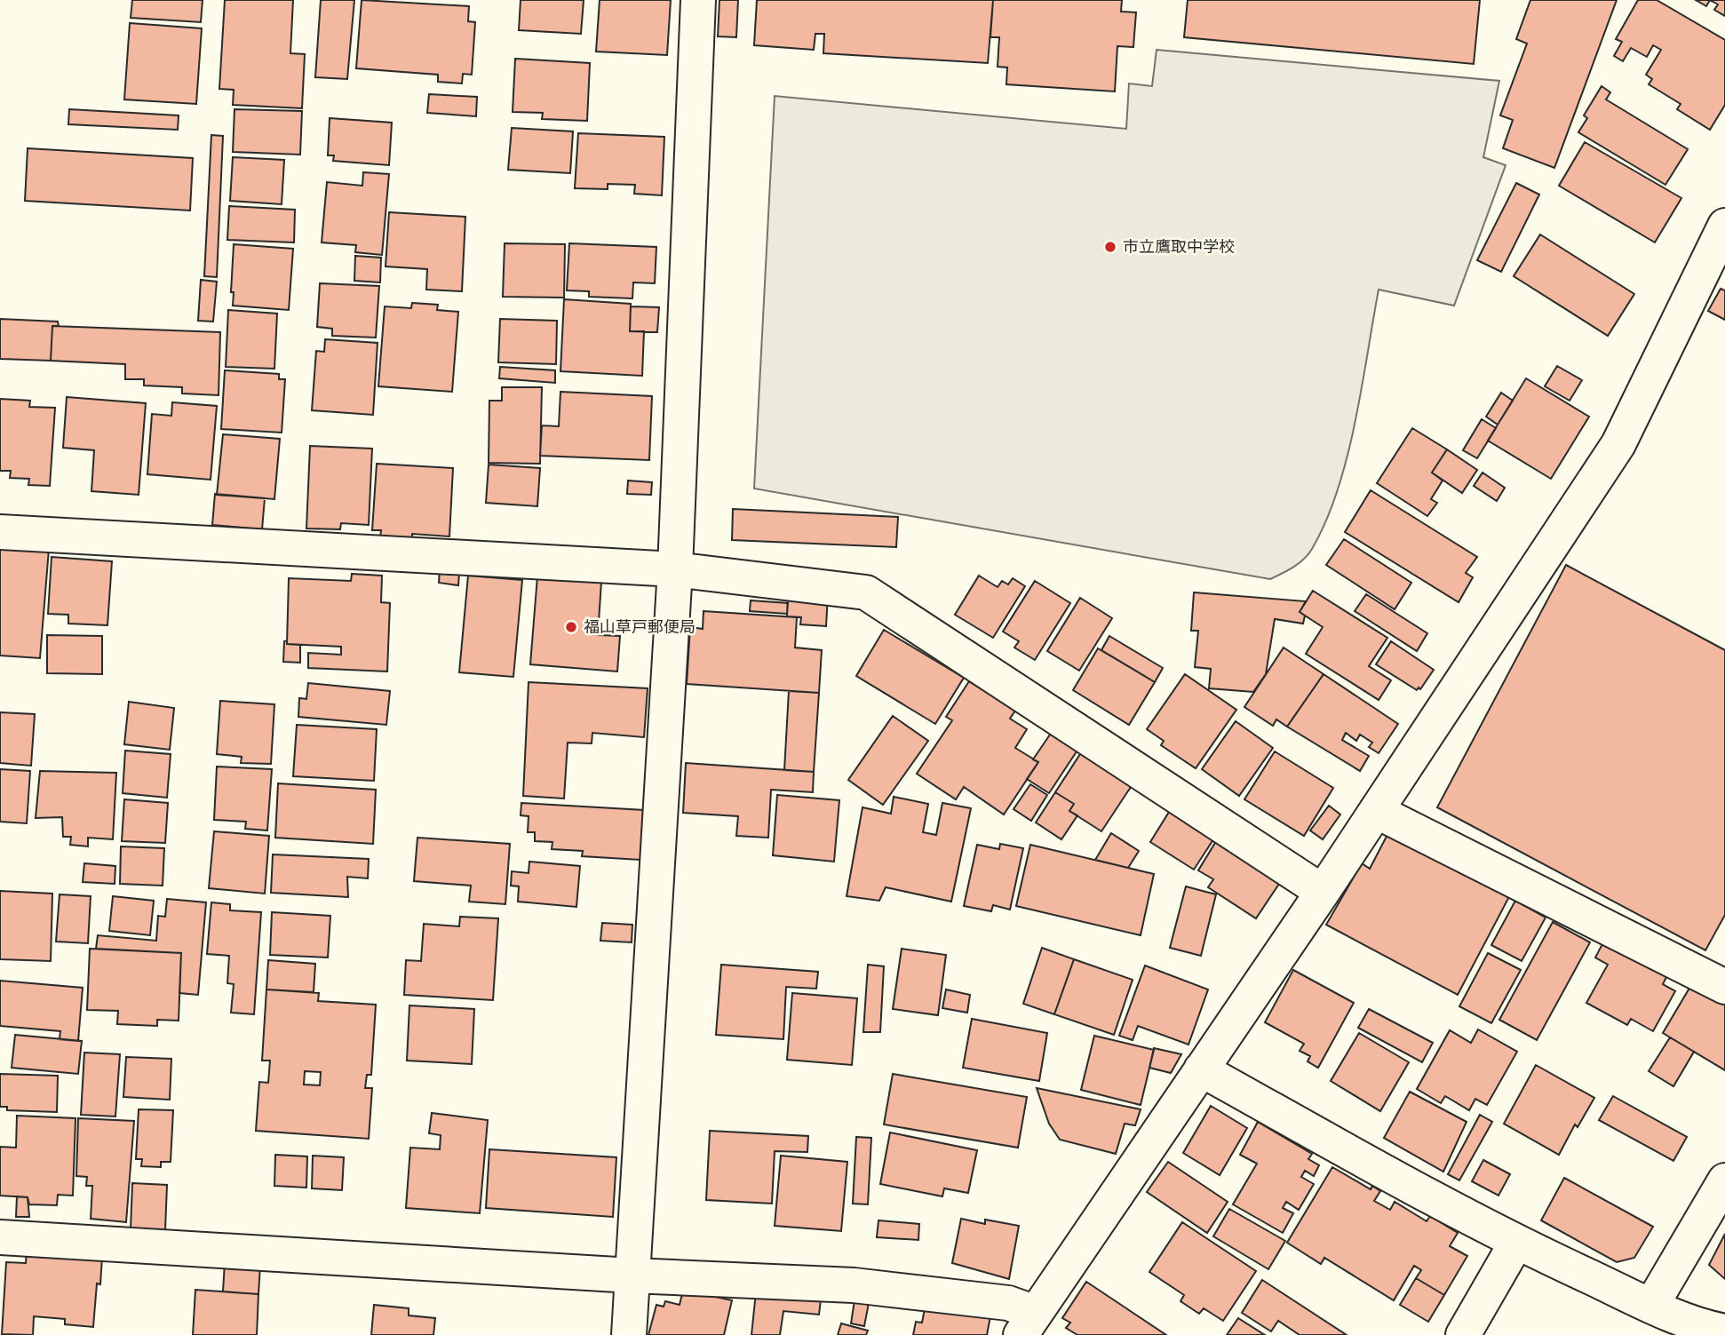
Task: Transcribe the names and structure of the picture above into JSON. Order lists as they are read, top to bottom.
{
  "places": ["市立鷹取中学校", "福山草戸郵便局"]
}
